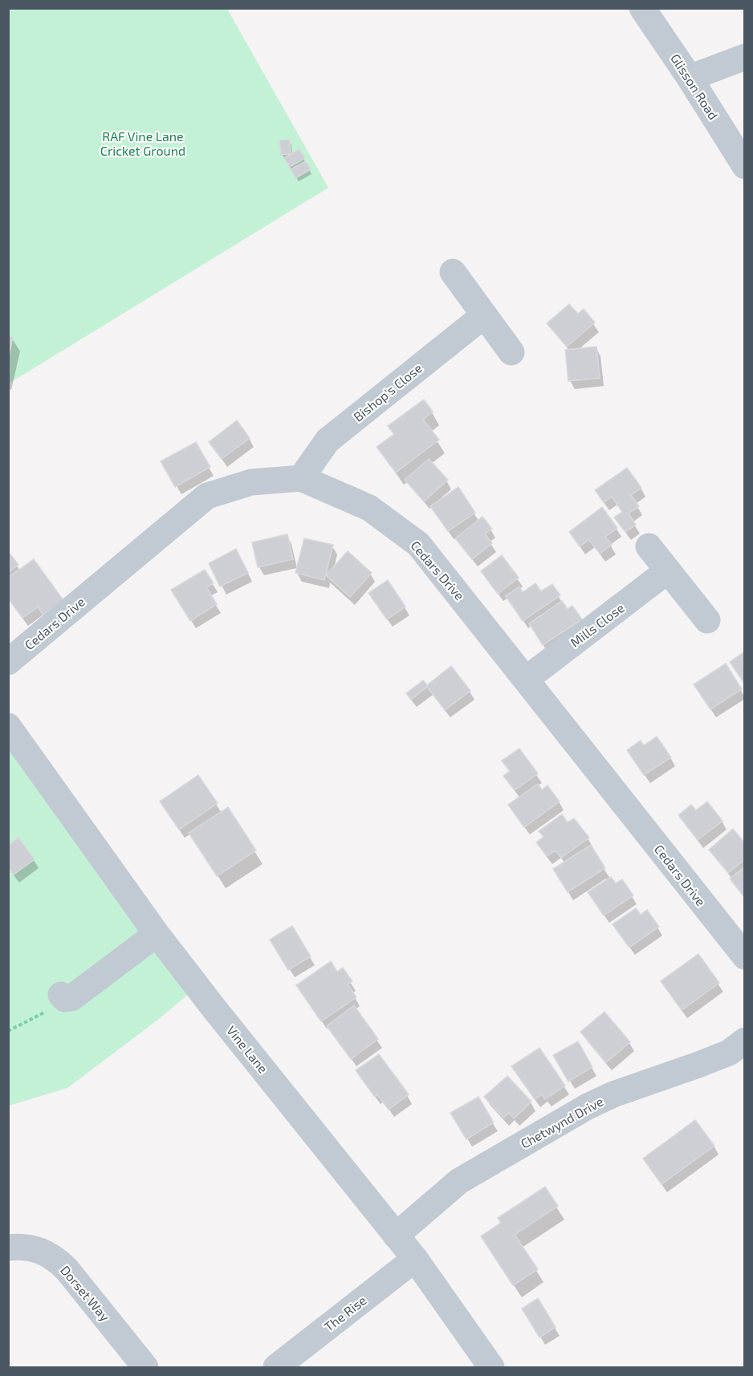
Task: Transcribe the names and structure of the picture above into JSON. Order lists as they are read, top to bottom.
{
  "streets": {
    "street": [
      "Glisson Road",
      "Bishop's Close",
      "Cedars Drive",
      "Mills Close",
      "Vine Lane",
      "Chetwynd Drive",
      "Dorset Way",
      "The Rise"
    ]
  },
  "crossings": [
    ["Bishop's Close", "Cedars Drive"],
    ["Cedars Drive", "Mills Close"],
    ["Vine Lane", "Chetwynd Drive"],
    ["Vine Lane", "The Rise"]
  ],
  "parks": ["RAF Vine Lane Cricket Ground"]
}
